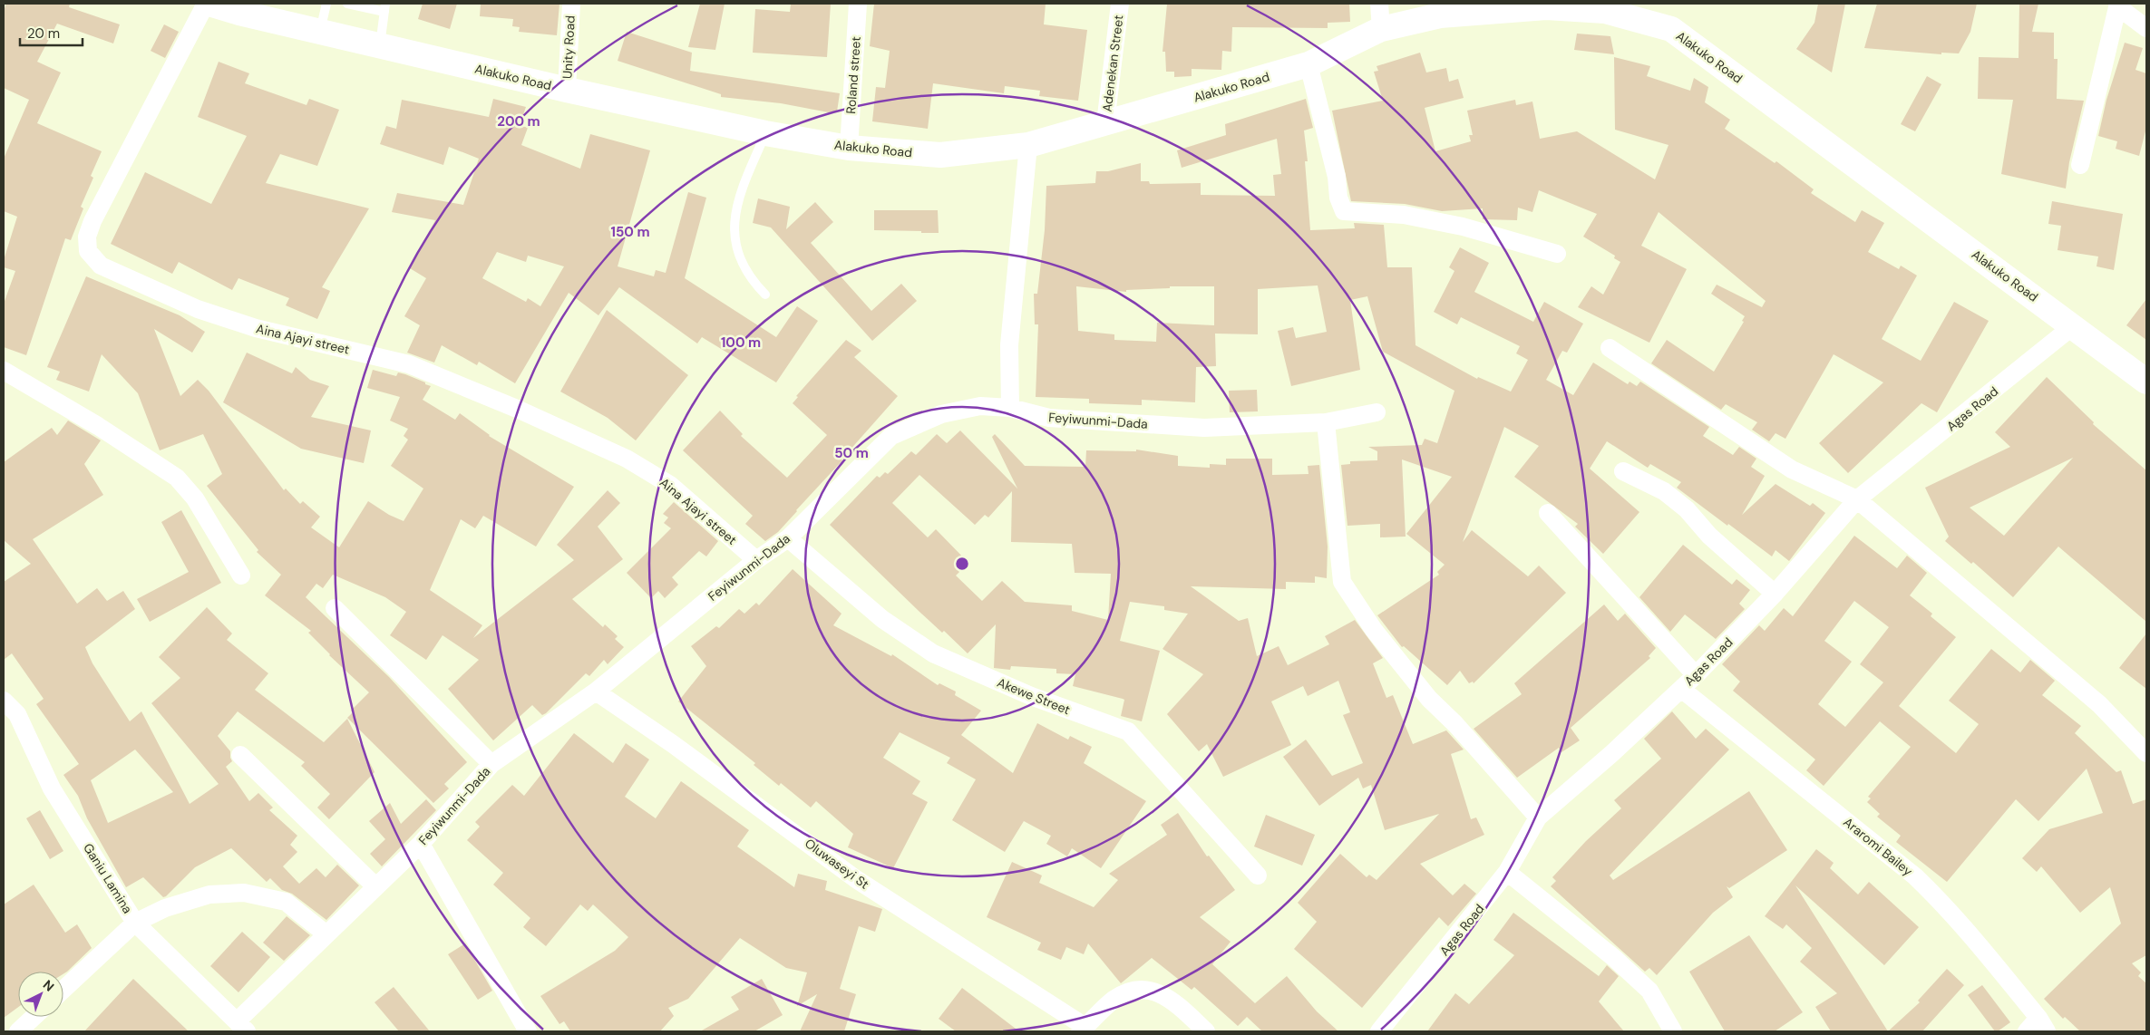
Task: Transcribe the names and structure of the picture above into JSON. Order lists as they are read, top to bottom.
{
  "streets": {
    "main road": ["Alakuko Road"],
    "street": [
      "Unity Road",
      "Adenekan Street",
      "Roland street",
      "Aina Ajayi street",
      "Agas Road",
      "Feyiwunmi-Dada",
      "Akewe Street",
      "Araromi Bailey",
      "Oluwaseyi St",
      "Ganiu Lamina"
    ]
  },
  "crossings": [
    ["Unity Road", "Alakuko Road"],
    ["Alakuko Road", "Adenekan Street"],
    ["Alakuko Road", "Roland street"],
    ["Alakuko Road", "Agas Road"],
    ["Aina Ajayi street", "Feyiwunmi-Dada"],
    ["Agas Road", "Araromi Bailey"],
    ["Feyiwunmi-Dada", "Akewe Street"],
    ["Feyiwunmi-Dada", "Oluwaseyi St"],
    ["Feyiwunmi-Dada", "Ganiu Lamina"]
  ],
  "scale_bar": "20 m",
  "north": "top right",
  "rings": [
    "200 m",
    "150 m",
    "100 m",
    "50 m"
  ]
}
